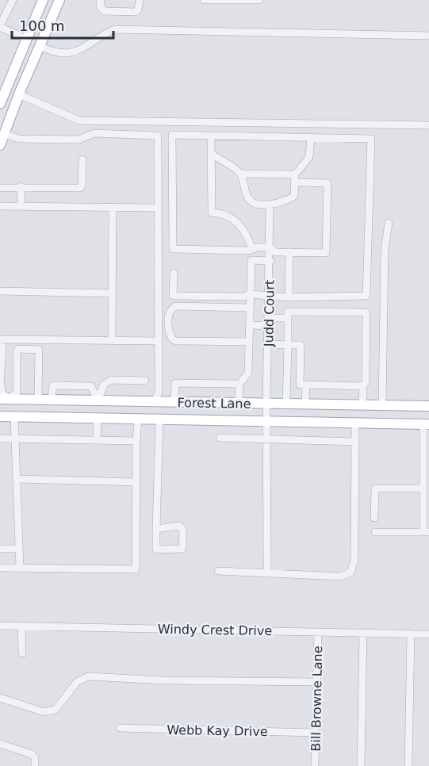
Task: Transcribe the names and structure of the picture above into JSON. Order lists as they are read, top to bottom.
{
  "streets": {
    "main road": ["Forest Lane"],
    "street": [
      "Judd Court",
      "Windy Crest Drive",
      "Bill Browne Lane",
      "Webb Kay Drive"
    ]
  },
  "crossings": [
    ["Judd Court", "Forest Lane"],
    ["Windy Crest Drive", "Bill Browne Lane"],
    ["Bill Browne Lane", "Webb Kay Drive"]
  ],
  "scale_bar": "100 m"
}
